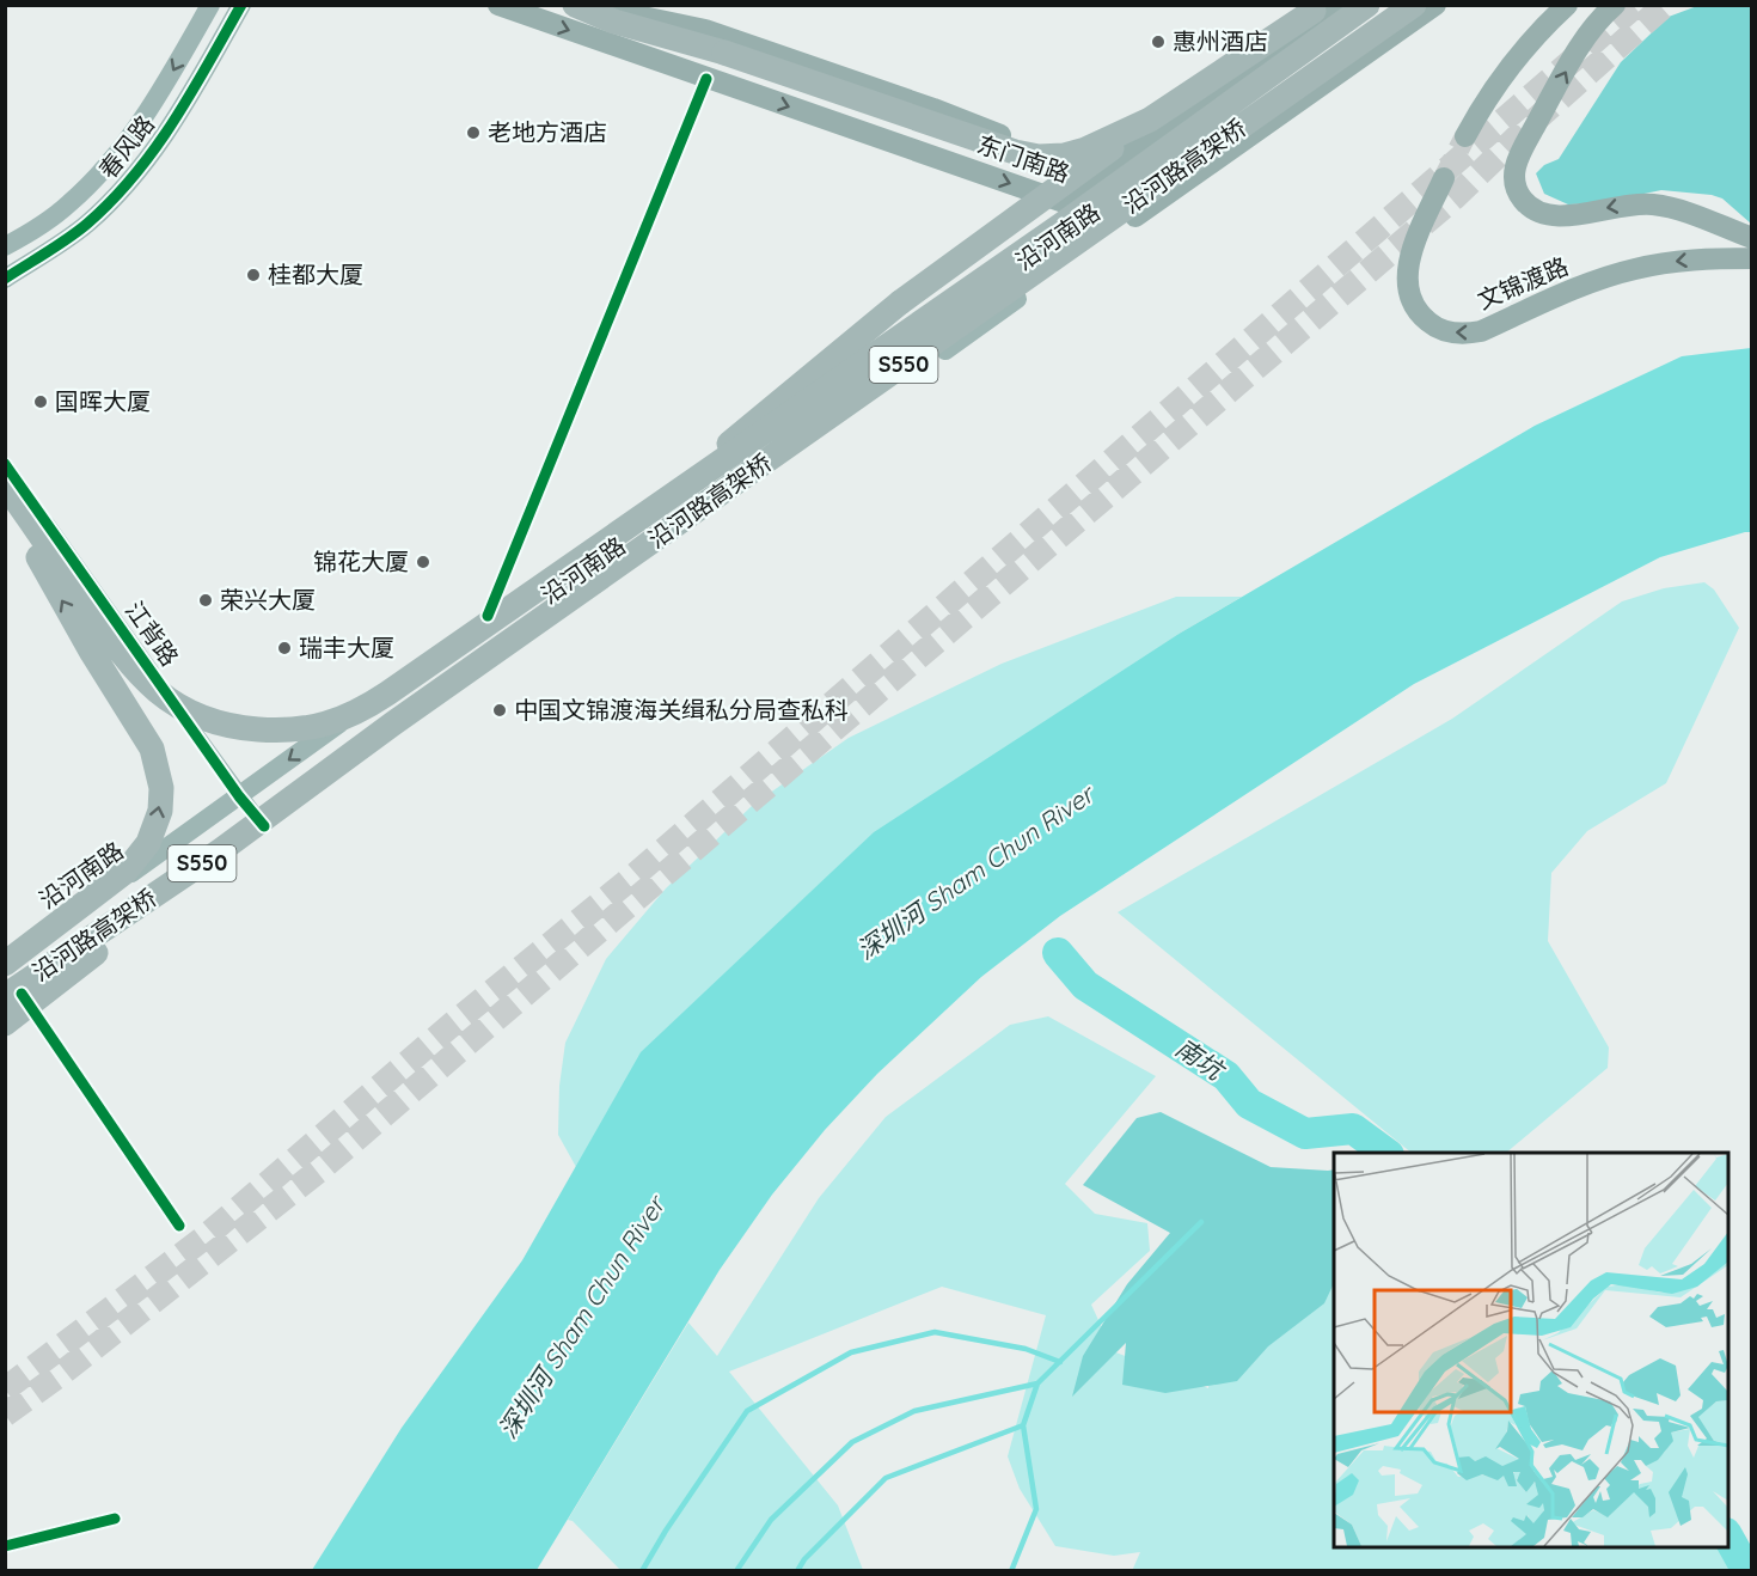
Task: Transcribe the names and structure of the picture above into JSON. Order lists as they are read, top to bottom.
{
  "streets": {
    "highway": ["沿河路高架桥", "S550"],
    "main road": [
      "春风路",
      "东门南路",
      "沿河南路",
      "文锦渡路"
    ],
    "street": ["江背路"]
  },
  "crossings": [
    ["东门南路", "沿河路高架桥"],
    ["东门南路", "沿河南路"],
    ["沿河路高架桥", "沿河南路"],
    ["沿河南路", "江背路"]
  ],
  "water": ["深圳河 Sham Chun River", "南坑"],
  "places": [
    "惠州酒店",
    "老地方酒店",
    "桂都大厦",
    "国晖大厦",
    "锦花大厦",
    "荣兴大厦",
    "瑞丰大厦",
    "中国文锦渡海关缉私分局查私科"
  ]
}
